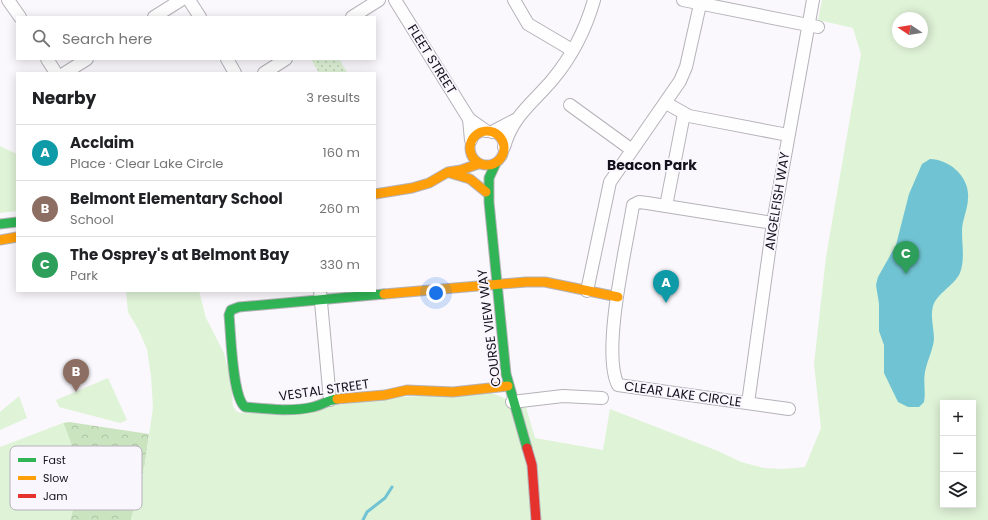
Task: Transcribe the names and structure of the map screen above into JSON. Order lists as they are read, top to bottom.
{
  "streets": {
    "street": [
      "FLEET STREET",
      "ANGELFISH WAY",
      "COURSE VIEW WAY",
      "VESTAL STREET",
      "CLEAR LAKE CIRCLE"
    ]
  },
  "crossings": [
    ["FLEET STREET", "COURSE VIEW WAY"],
    ["ANGELFISH WAY", "CLEAR LAKE CIRCLE"],
    ["COURSE VIEW WAY", "VESTAL STREET"]
  ],
  "districts": ["Beacon Park"],
  "legend": ["Fast", "Slow", "Jam"],
  "north": "left",
  "page": {
    "search": "Search here",
    "heading": ["Nearby", "3 results"],
    "list": [
      {
        "mark": "A",
        "name": "Acclaim",
        "note": "Place · Clear Lake Circle",
        "value": "160 m"
      },
      {
        "mark": "B",
        "name": "Belmont Elementary School",
        "note": "School",
        "value": "260 m"
      },
      {
        "mark": "C",
        "name": "The Osprey's at Belmont Bay",
        "note": "Park",
        "value": "330 m"
      }
    ],
    "pins": ["C", "A", "B"],
    "map_buttons": ["+", "−"]
  }
}
